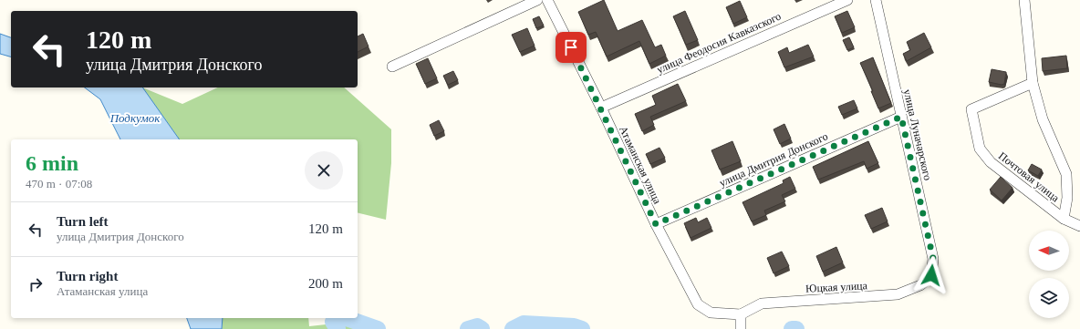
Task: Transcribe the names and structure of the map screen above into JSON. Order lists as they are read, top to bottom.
{
  "streets": {
    "street": [
      "улица Феодосия Кавказского",
      "улица Луначарского",
      "улица Дмитрия Донского",
      "Атаманская улица",
      "Почтовая улица",
      "Юцкая улица"
    ]
  },
  "crossings": [
    ["улица Феодосия Кавказского", "Атаманская улица"],
    ["улица Луначарского", "улица Дмитрия Донского"],
    ["улица Луначарского", "Юцкая улица"],
    ["улица Дмитрия Донского", "Атаманская улица"],
    ["Атаманская улица", "Юцкая улица"]
  ],
  "water": ["Подкумок"],
  "north": "left",
  "page": {
    "turn": ["120 m", "улица Дмитрия Донского"],
    "heading": ["6 min", "470 m · 07:08"],
    "list": [
      {
        "name": "Turn left",
        "note": "улица Дмитрия Донского",
        "value": "120 m"
      },
      {
        "name": "Turn right",
        "note": "Атаманская улица",
        "value": "200 m"
      }
    ]
  }
}
